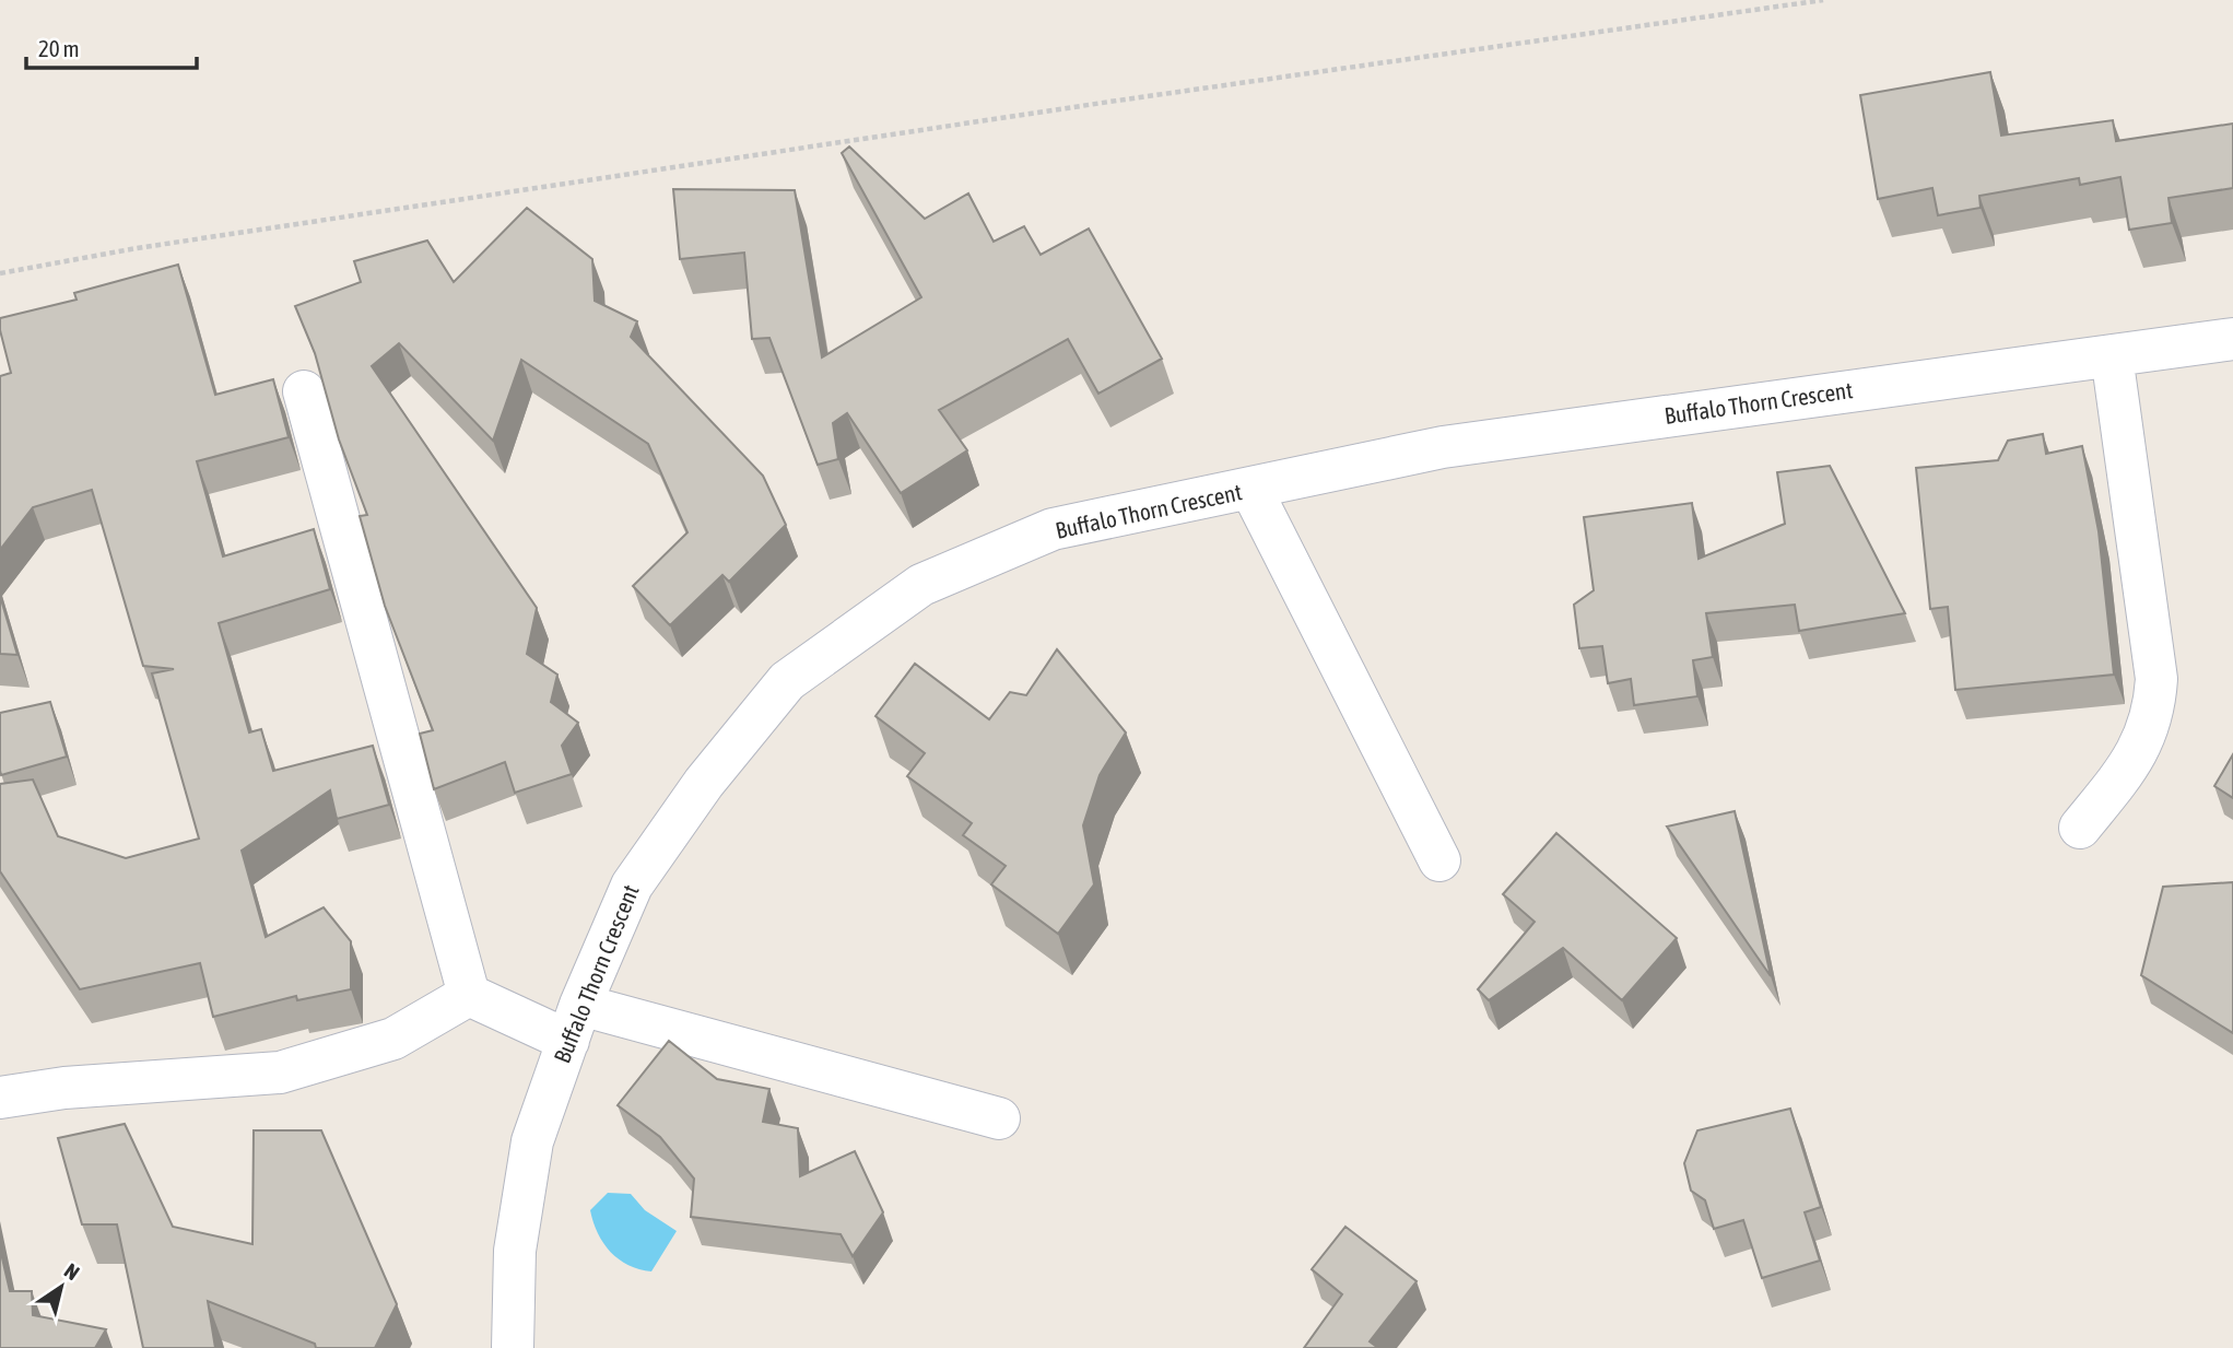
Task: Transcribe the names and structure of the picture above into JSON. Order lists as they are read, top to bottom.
{
  "streets": {
    "street": ["Buffalo Thorn Crescent"]
  },
  "scale_bar": "20 m",
  "north": "top right"
}
